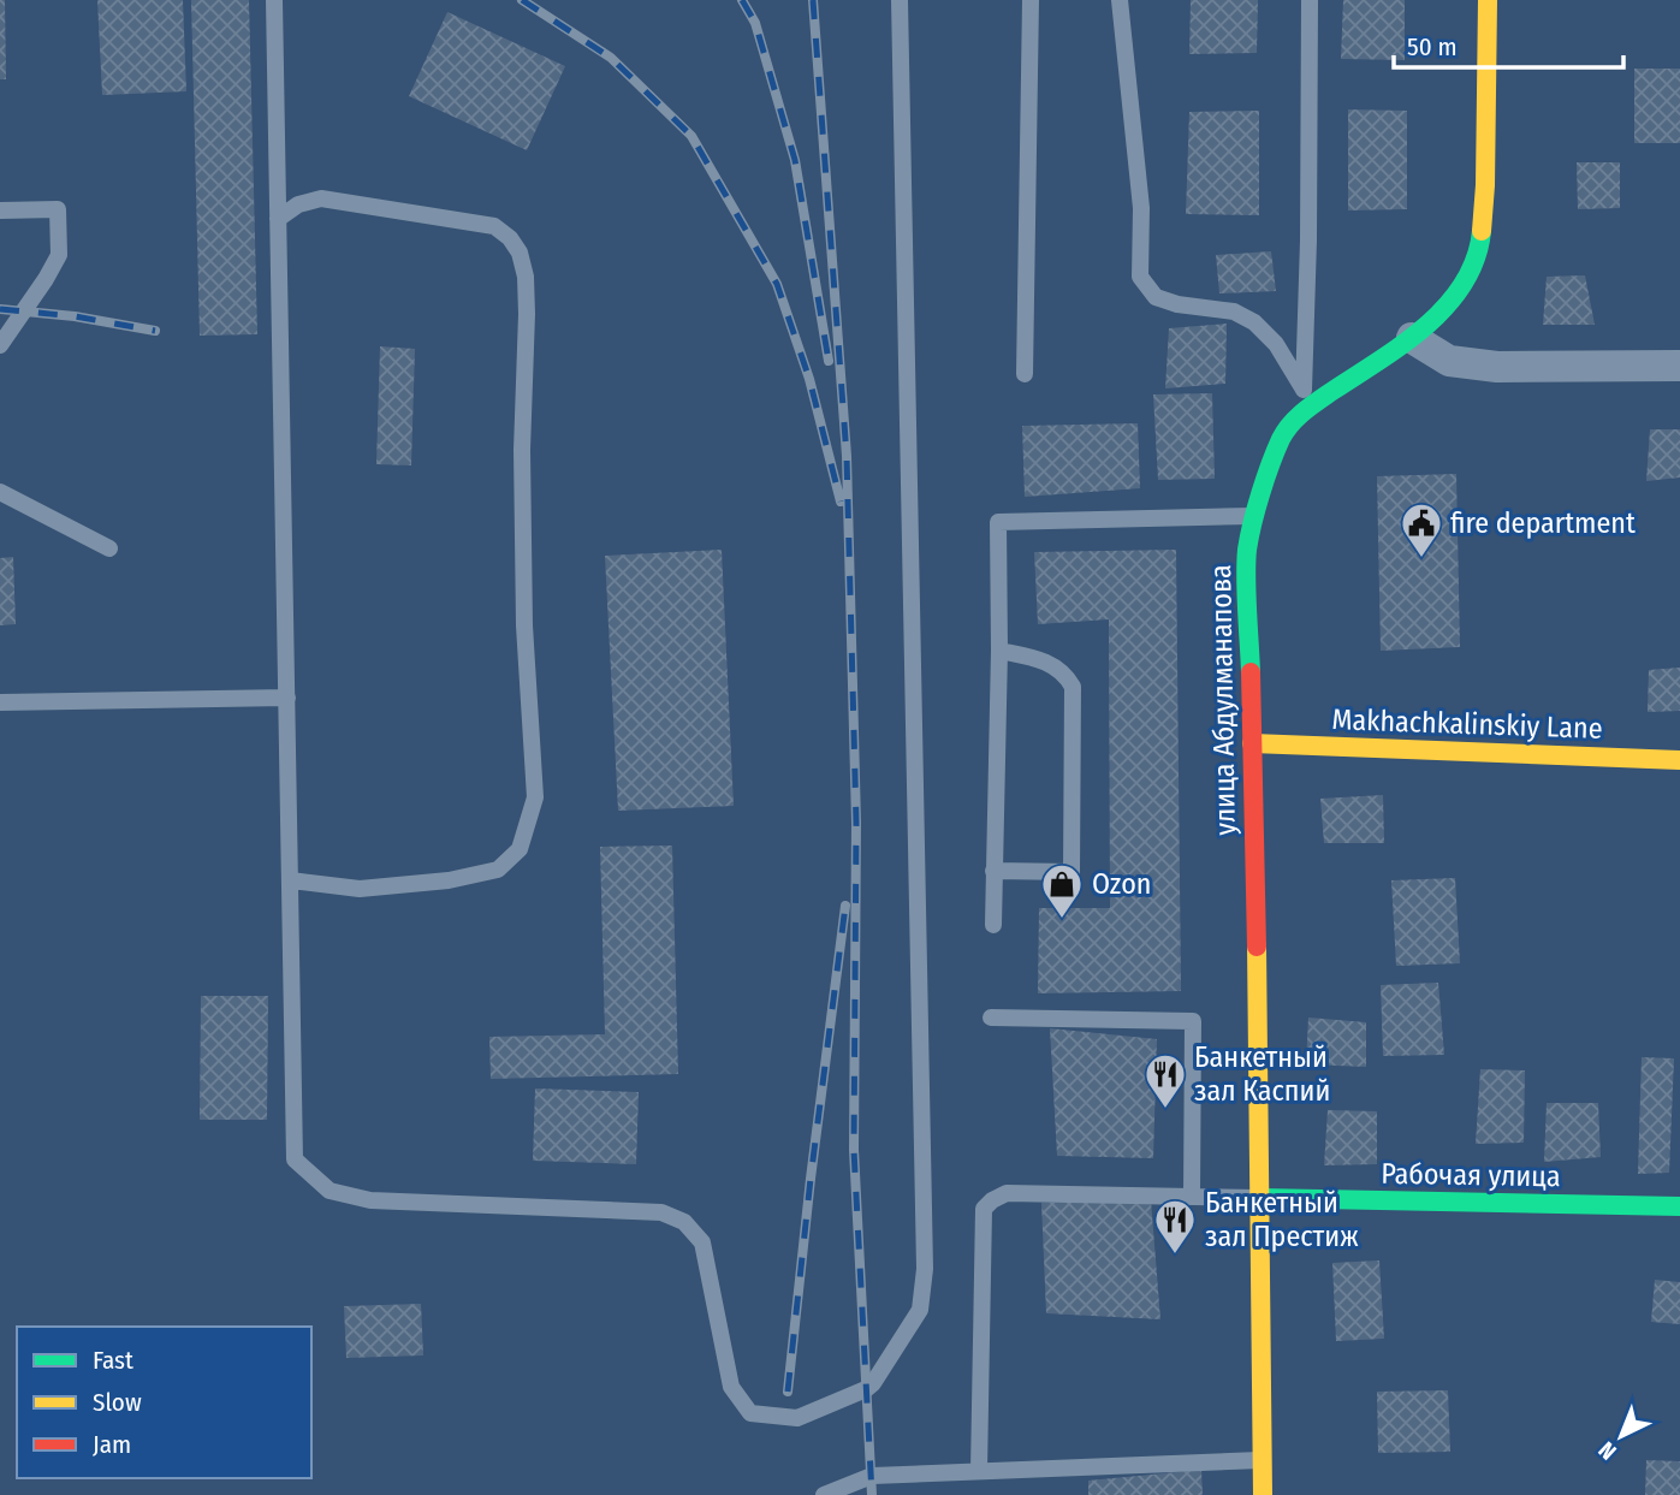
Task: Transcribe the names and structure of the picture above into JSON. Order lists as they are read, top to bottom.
{
  "streets": {
    "street": ["улица Абдулманапова", "Makhachkalinskiy Lane", "Рабочая улица"]
  },
  "crossings": [
    ["улица Абдулманапова", "Makhachkalinskiy Lane"],
    ["улица Абдулманапова", "Рабочая улица"]
  ],
  "places": {
    "public building": ["fire department"],
    "shop": ["Ozon"],
    "restaurant": ["Банкетный зал Каспий", "Банкетный зал Престиж"]
  },
  "legend": ["Fast", "Slow", "Jam"],
  "scale_bar": "50 m",
  "north": "bottom left"
}
